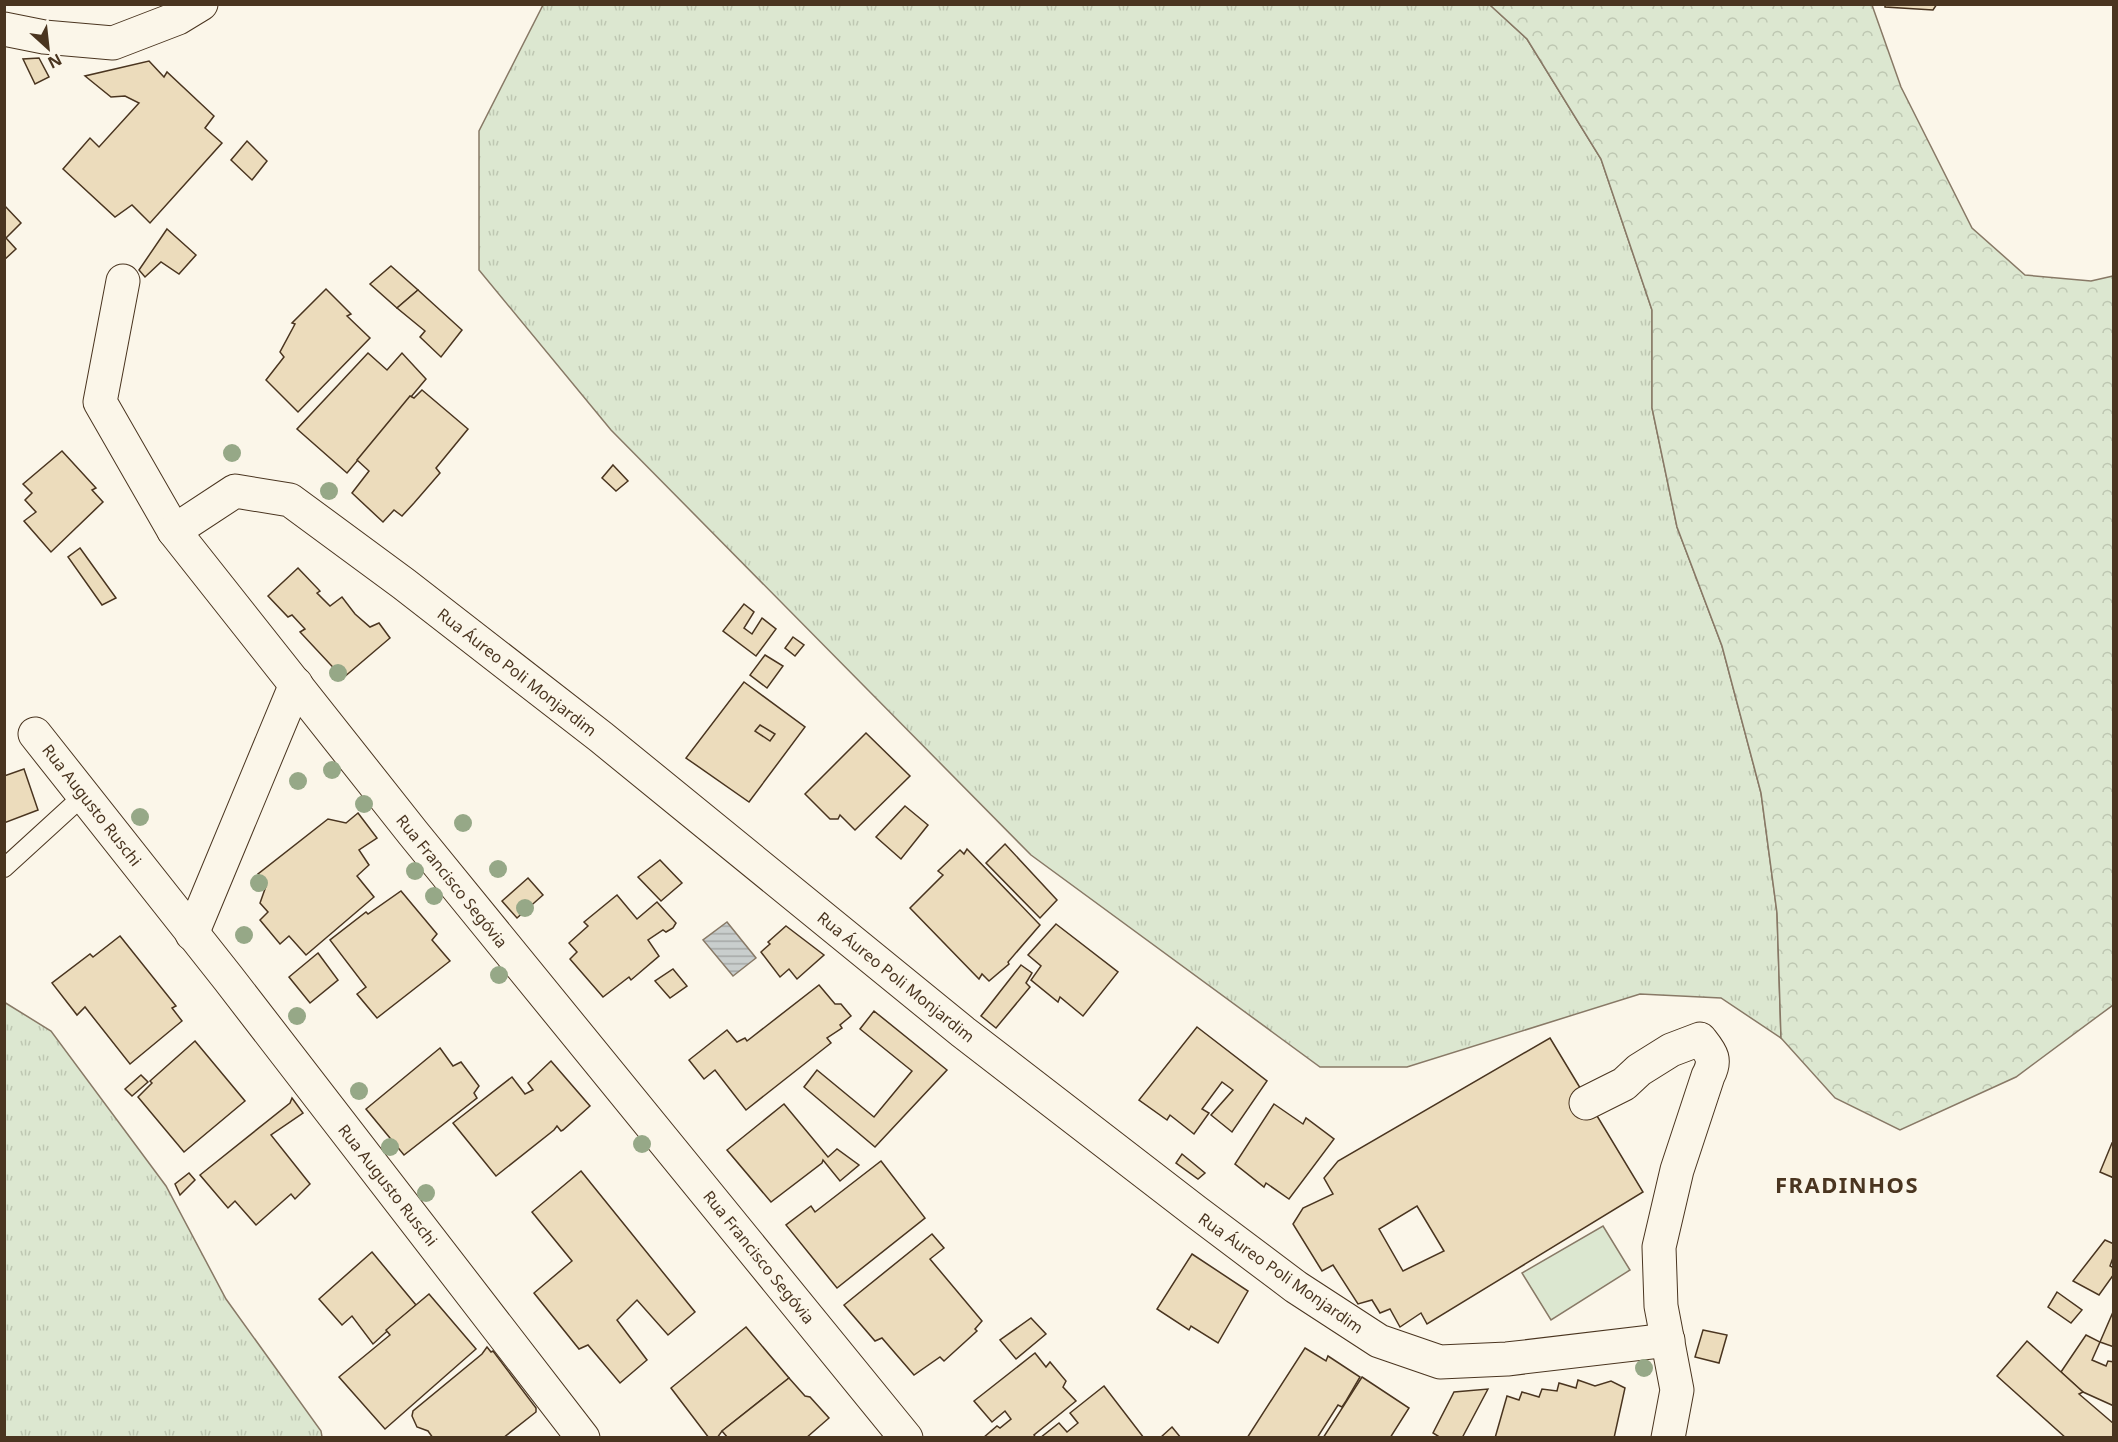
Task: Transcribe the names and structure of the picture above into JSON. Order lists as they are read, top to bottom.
{
  "streets": {
    "street": ["Rua Áureo Poli Monjardim", "Rua Augusto Ruschi", "Rua Francisco Segóvia"]
  },
  "crossings": [
    ["Rua Áureo Poli Monjardim", "Rua Francisco Segóvia"]
  ],
  "districts": ["FRADINHOS"],
  "north": "bottom right"
}
